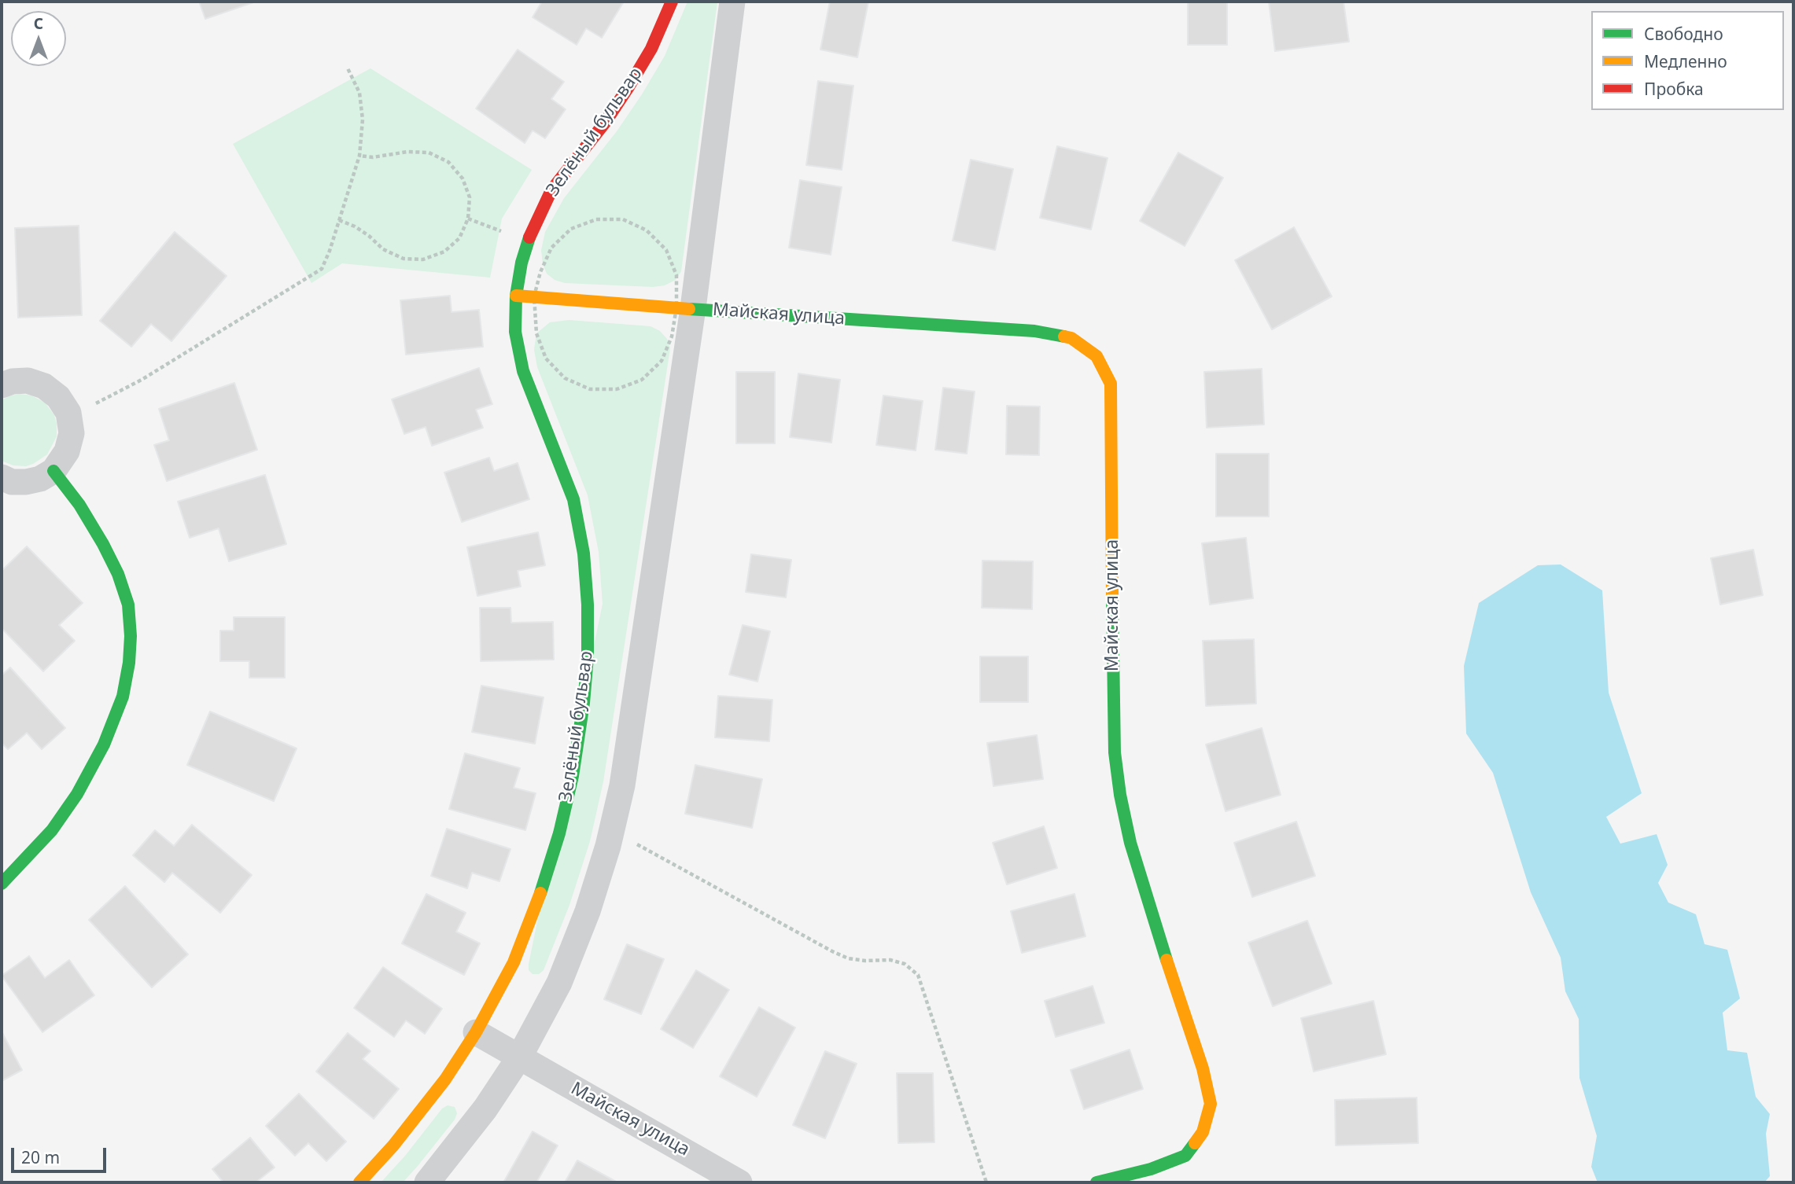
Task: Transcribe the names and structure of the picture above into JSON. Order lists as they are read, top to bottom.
{
  "streets": {
    "street": ["Зелёный бульвар", "Майская улица"]
  },
  "crossings": [
    ["Зелёный бульвар", "Майская улица"]
  ],
  "legend": ["Свободно", "Медленно", "Пробка"],
  "scale_bar": "20 m",
  "north": "top"
}
